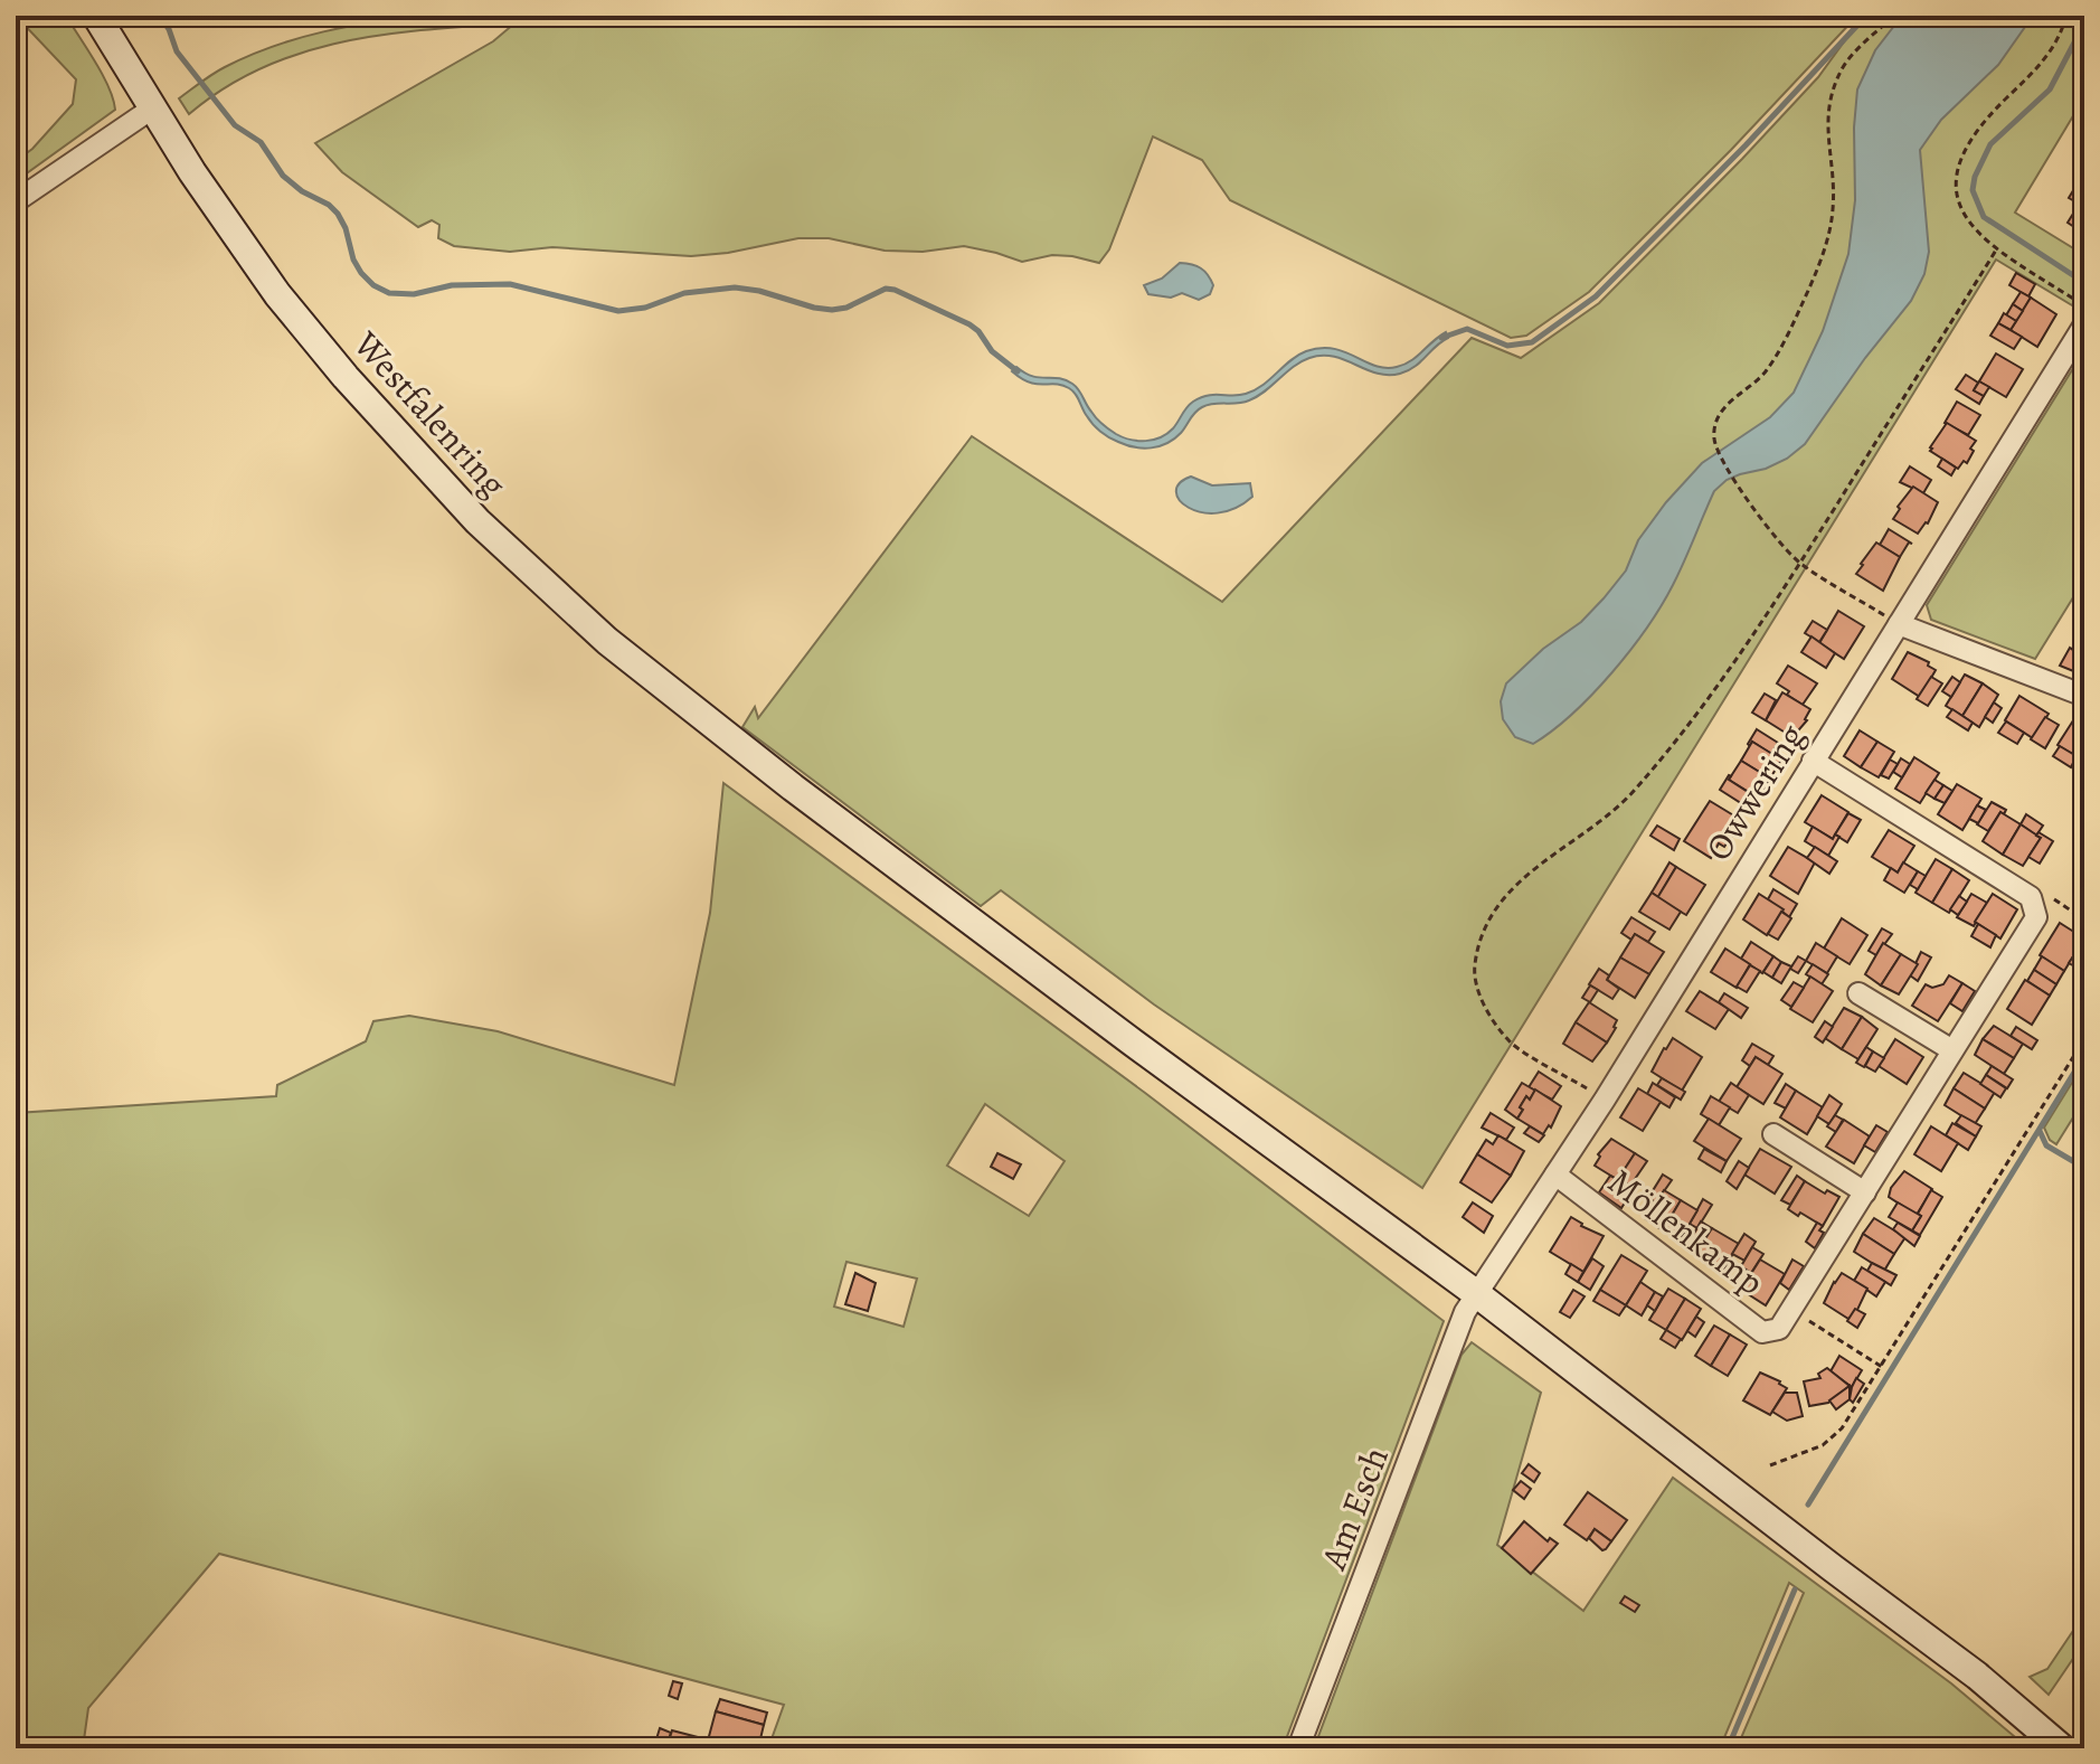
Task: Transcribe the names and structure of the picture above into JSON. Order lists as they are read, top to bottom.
{
  "streets": {
    "street": [
      "Westfalenring",
      "Owwering",
      "Möllenkamp",
      "Am Esch"
    ]
  },
  "crossings": [
    ["Westfalenring", "Owwering"],
    ["Westfalenring", "Am Esch"],
    ["Owwering", "Möllenkamp"],
    ["Owwering", "Am Esch"]
  ]
}
